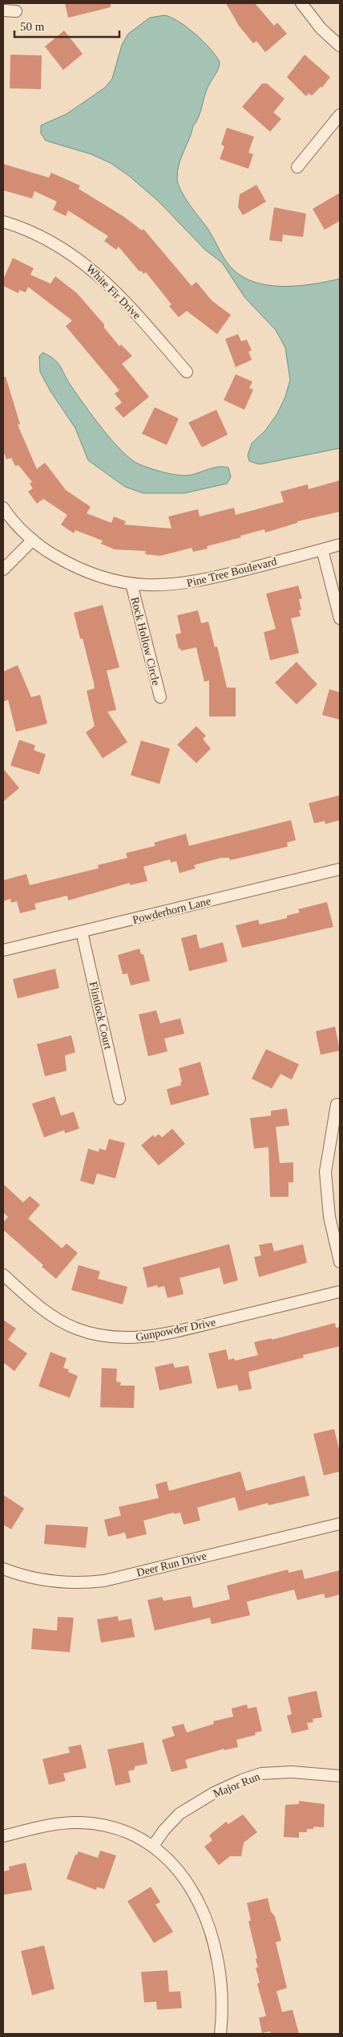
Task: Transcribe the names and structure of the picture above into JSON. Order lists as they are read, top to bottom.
{
  "streets": {
    "street": [
      "White Fir Drive",
      "Pine Tree Boulevard",
      "Rock Hollow Circle",
      "Powderhorn Lane",
      "Flintlock Court",
      "Gunpowder Drive",
      "Deer Run Drive",
      "Major Run"
    ]
  },
  "crossings": [
    ["Pine Tree Boulevard", "Rock Hollow Circle"],
    ["Powderhorn Lane", "Flintlock Court"]
  ],
  "scale_bar": "50 m"
}
